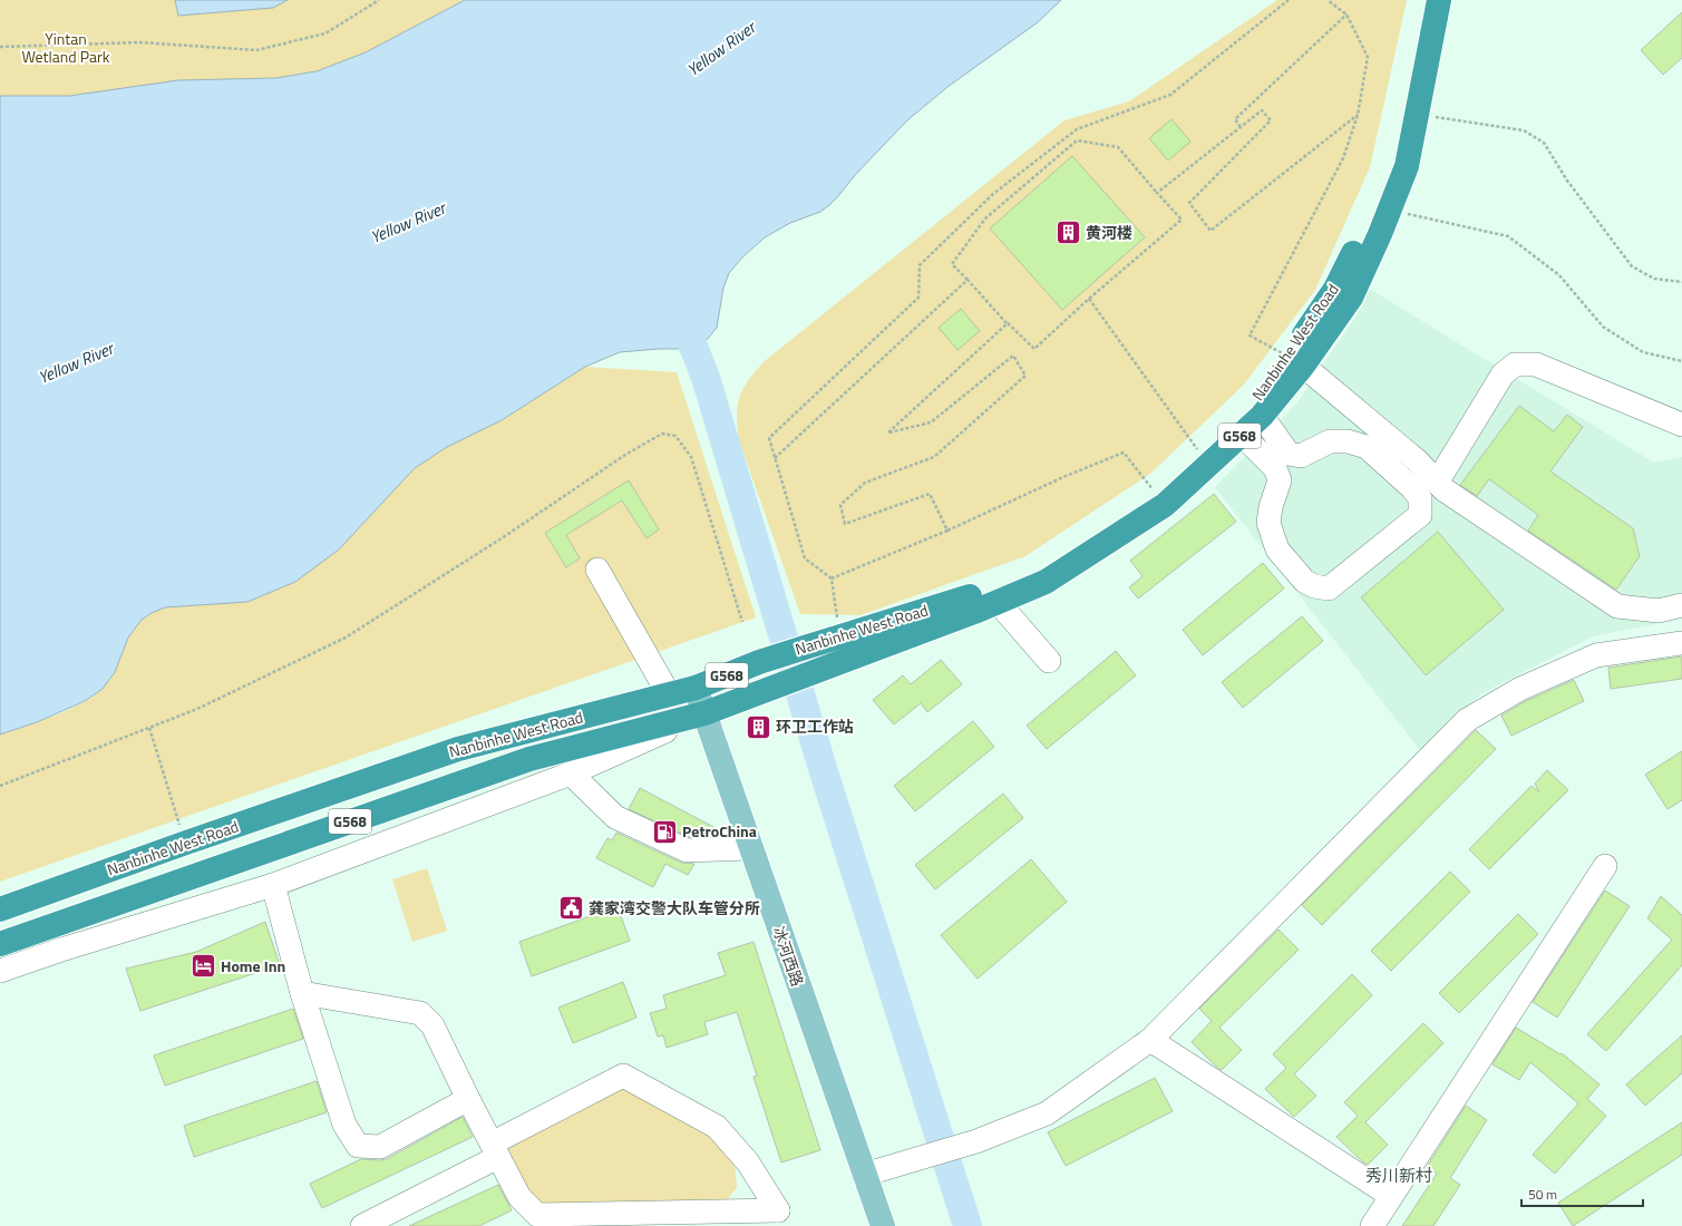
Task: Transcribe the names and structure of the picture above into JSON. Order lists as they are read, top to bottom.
{
  "streets": {
    "highway": ["Nanbinhe West Road", "G568"],
    "main road": ["冰河西路"]
  },
  "crossings": [
    ["Nanbinhe West Road", "冰河西路"]
  ],
  "districts": ["秀川新村"],
  "water": ["Yellow River"],
  "parks": ["Yintan Wetland Park"],
  "places": {
    "building": ["黄河楼", "环卫工作站"],
    "fuel station": ["PetroChina"],
    "public building": ["龚家湾交警大队车管分所"],
    "hotel": ["Home Inn"]
  },
  "scale_bar": "50 m"
}
